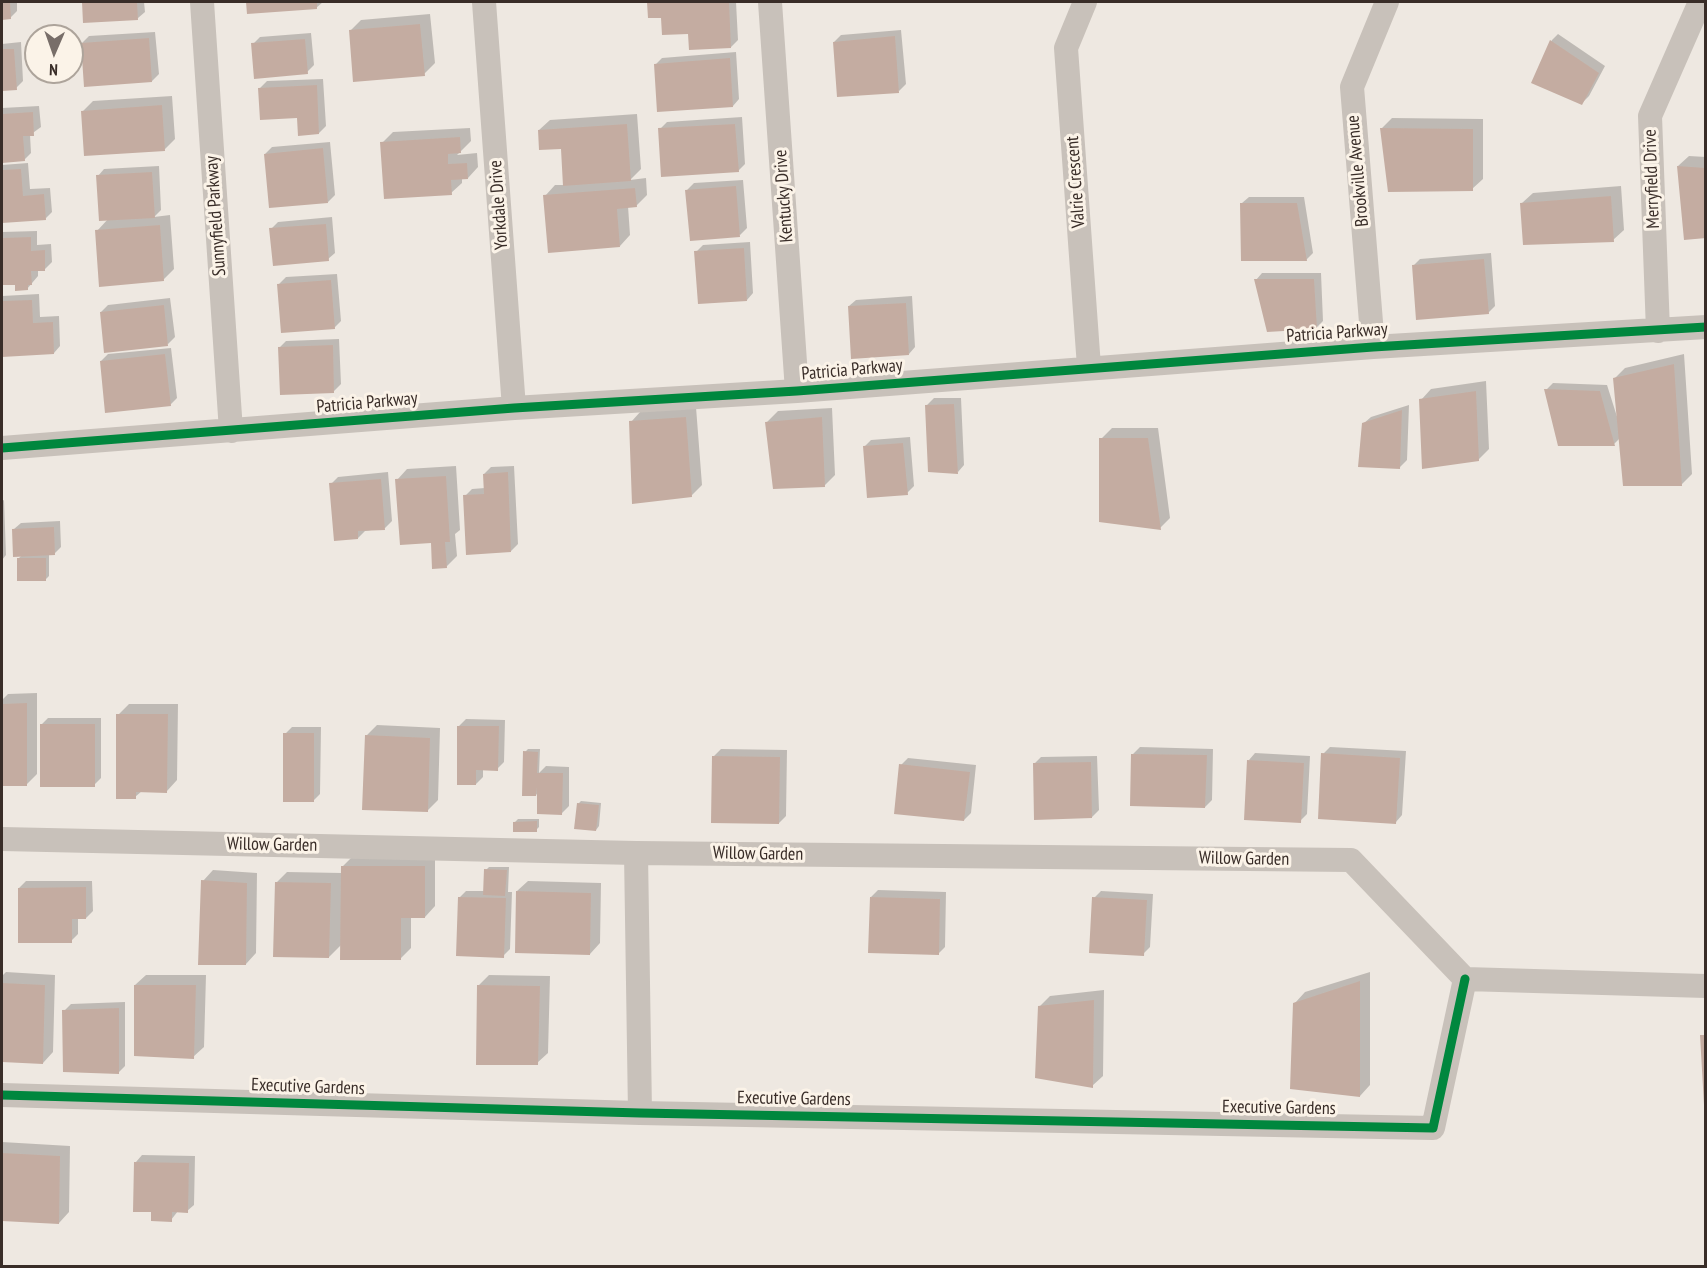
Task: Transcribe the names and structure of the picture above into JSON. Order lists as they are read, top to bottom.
{
  "streets": {
    "street": [
      "Brookville Avenue",
      "Merryfield Drive",
      "Valrie Crescent",
      "Kentucky Drive",
      "Yorkdale Drive",
      "Sunnyfield Parkway",
      "Patricia Parkway",
      "Willow Garden",
      "Executive Gardens"
    ]
  },
  "crossings": [
    ["Brookville Avenue", "Patricia Parkway"],
    ["Merryfield Drive", "Patricia Parkway"],
    ["Valrie Crescent", "Patricia Parkway"],
    ["Kentucky Drive", "Patricia Parkway"],
    ["Yorkdale Drive", "Patricia Parkway"],
    ["Sunnyfield Parkway", "Patricia Parkway"],
    ["Willow Garden", "Executive Gardens"]
  ],
  "north": "bottom"
}
